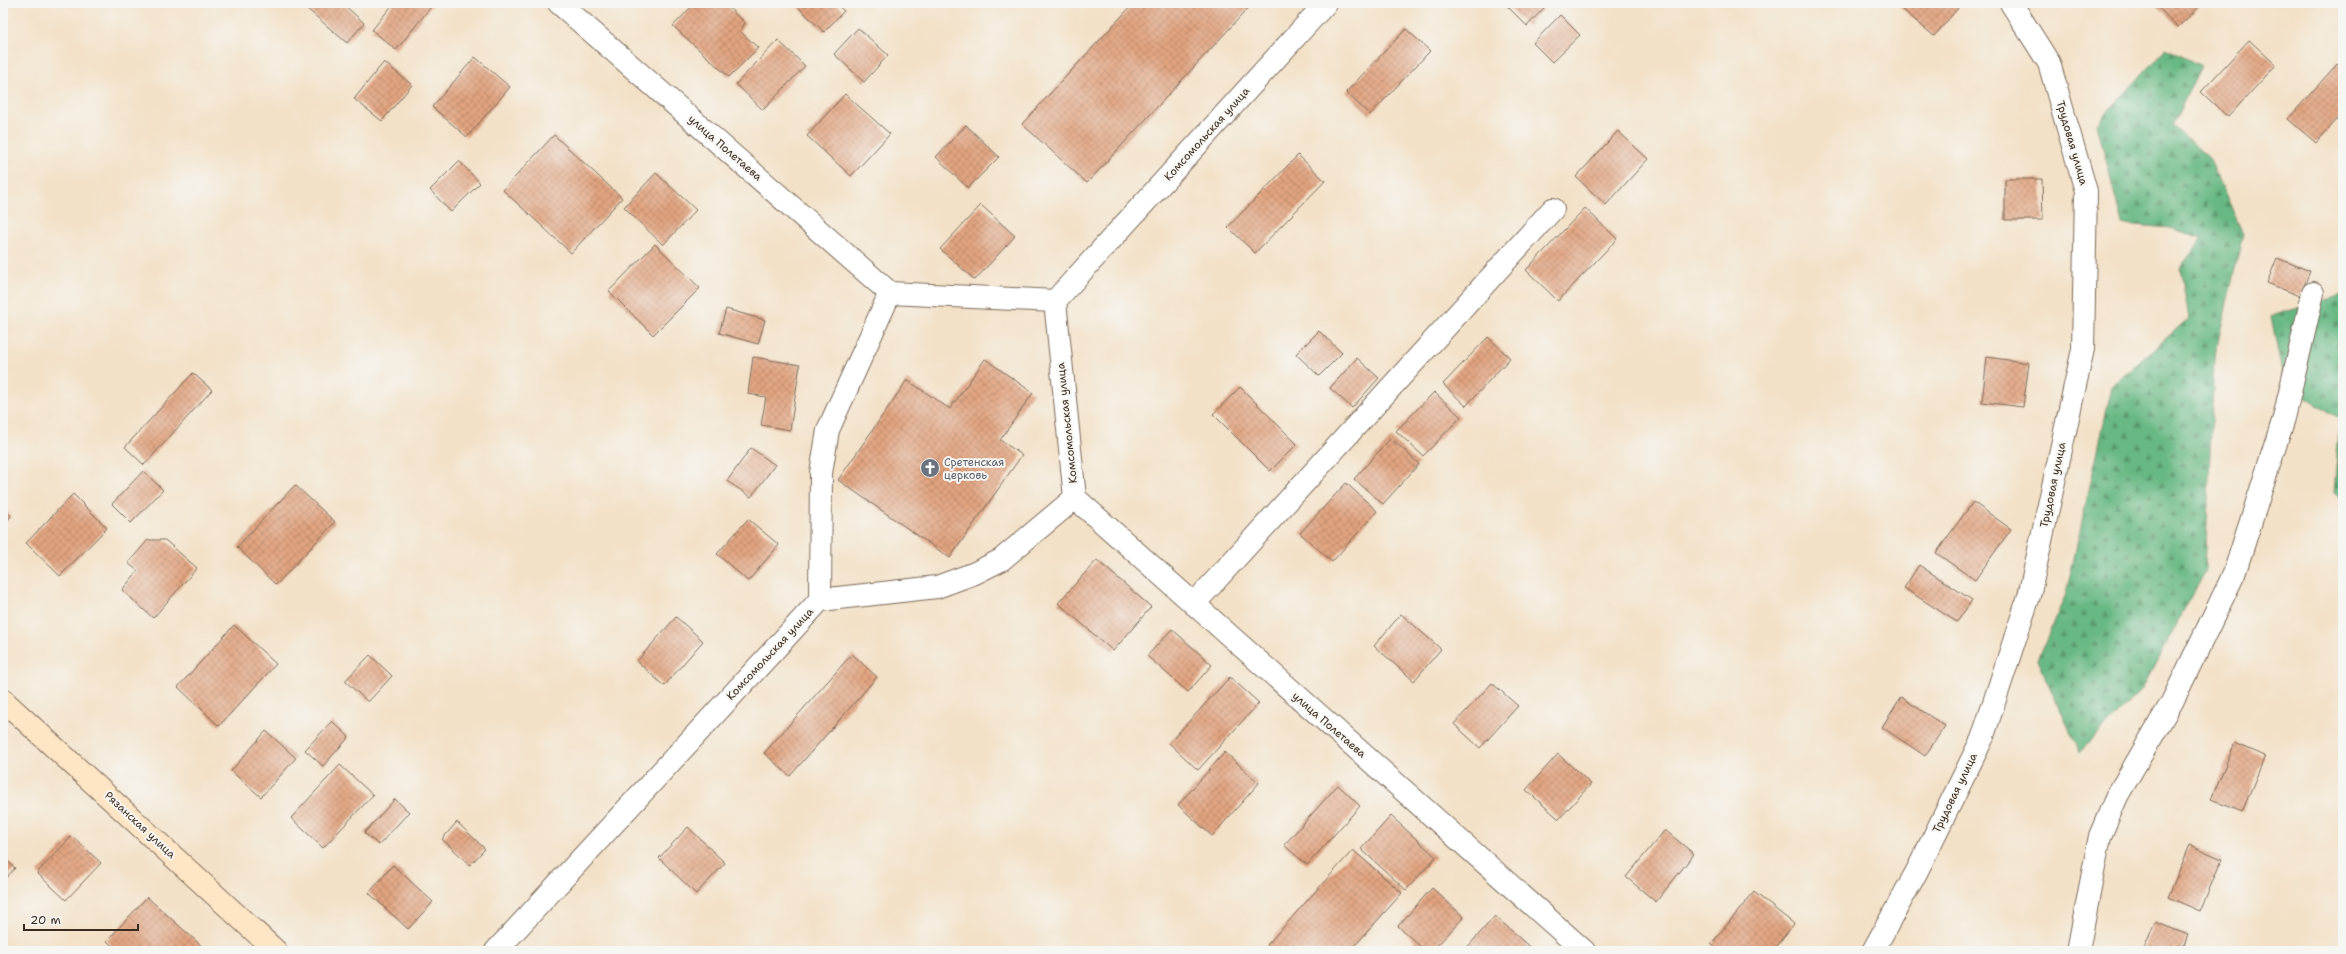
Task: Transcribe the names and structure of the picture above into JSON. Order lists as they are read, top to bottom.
{
  "streets": {
    "street": [
      "Комсомольская улица",
      "Трудовая улица",
      "улица Полетаева",
      "Рязанская улица"
    ]
  },
  "crossings": [
    ["Комсомольская улица", "улица Полетаева"]
  ],
  "places": {
    "church": ["Сретенская церковь"]
  },
  "scale_bar": "20 m"
}
